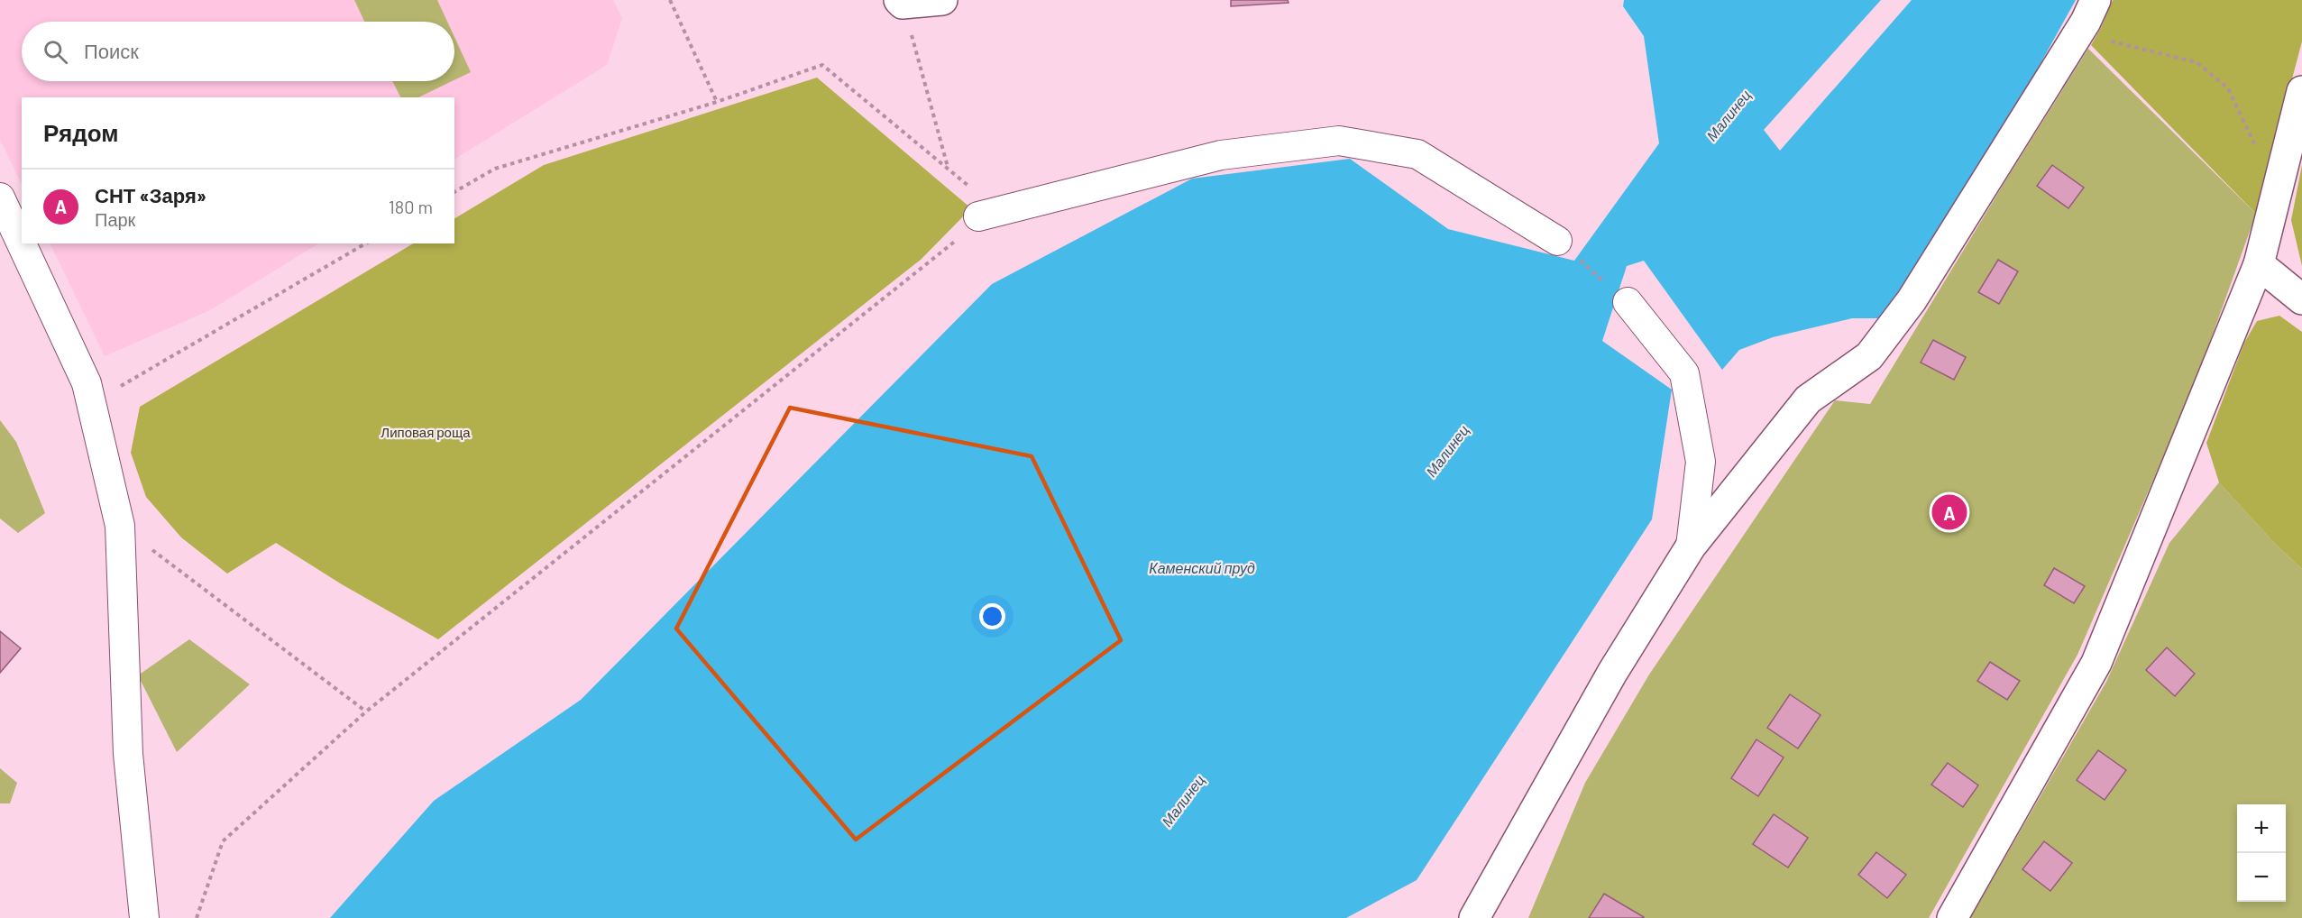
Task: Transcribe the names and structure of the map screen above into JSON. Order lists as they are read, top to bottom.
{
  "water": ["Малинец", "Каменский пруд"],
  "parks": ["Липовая роща"],
  "page": {
    "search": "Поиск",
    "heading": "Рядом",
    "list": [
      {
        "mark": "A",
        "name": "СНТ «Заря»",
        "note": "Парк",
        "value": "180 m"
      }
    ],
    "pins": "A",
    "map_buttons": ["+", "−"]
  }
}
